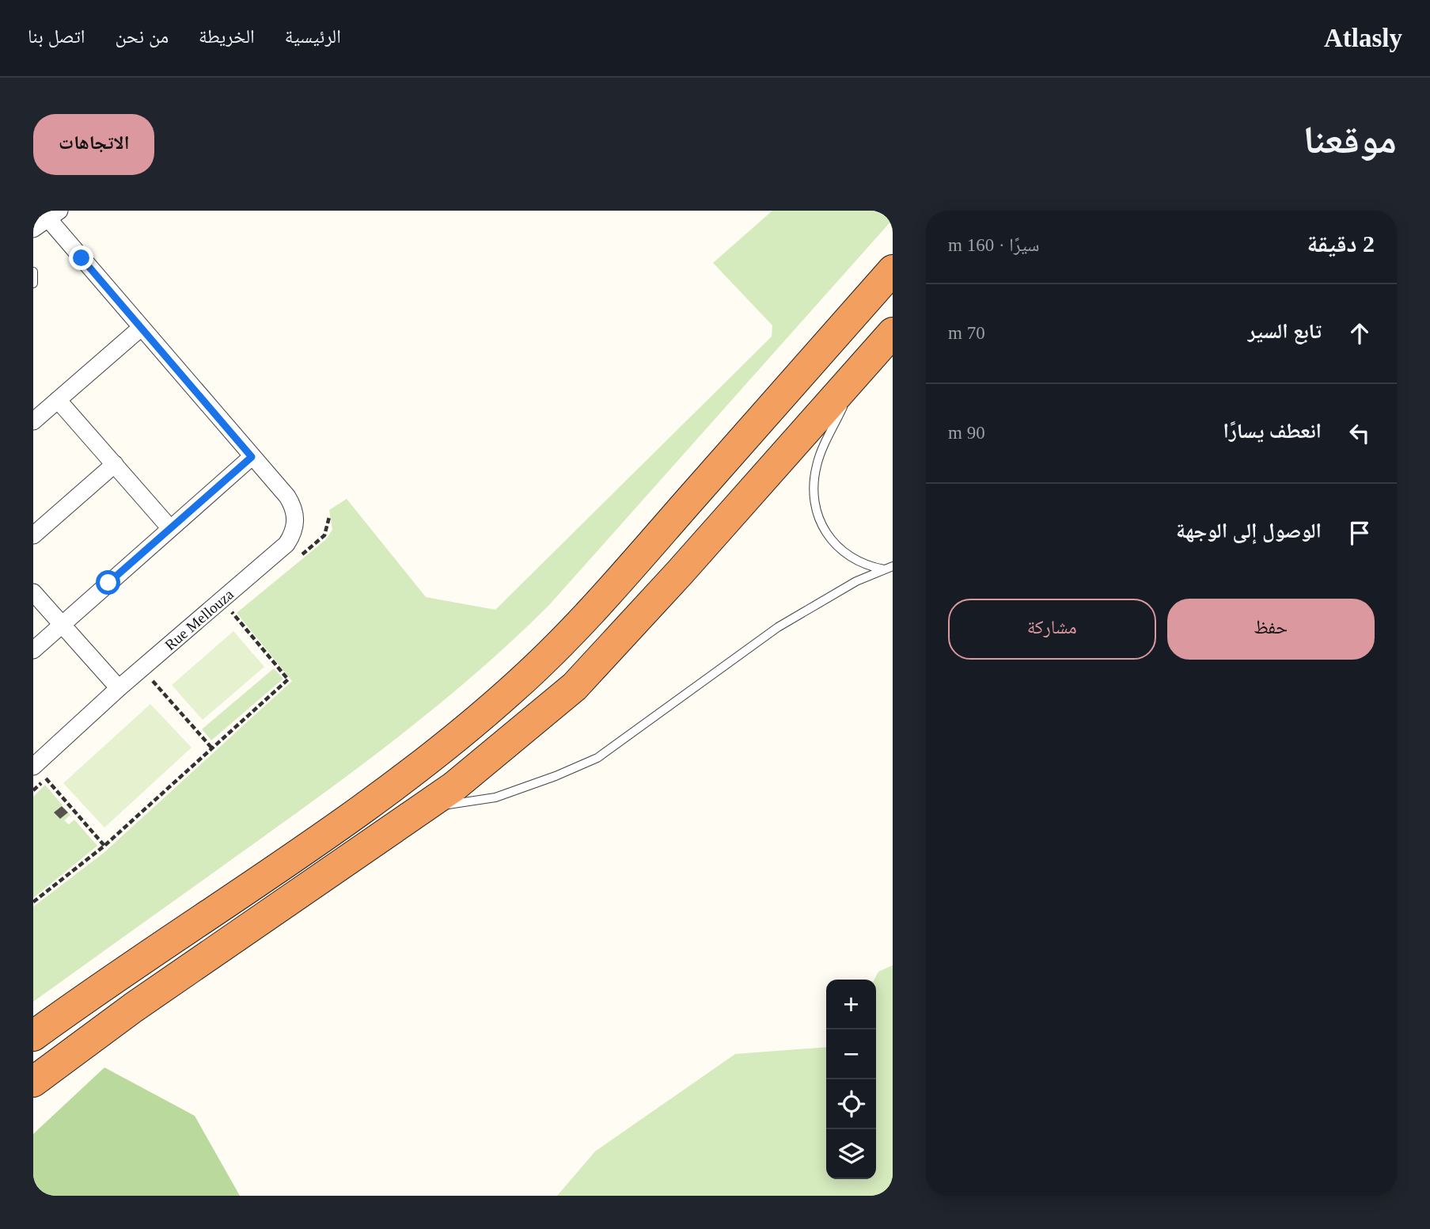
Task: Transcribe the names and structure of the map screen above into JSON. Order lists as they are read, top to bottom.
{
  "streets": {
    "street": ["Rue Mellouza"]
  },
  "page": {
    "header": "Atlasly",
    "nav": [
      "الرئيسية",
      "الخريطة",
      "من نحن",
      "اتصل بنا"
    ],
    "title": "موقعنا",
    "buttons": [
      "الاتجاهات",
      ["حفظ", "مشاركة"]
    ],
    "heading": ["2 دقيقة", "سيرًا · 160 m"],
    "list": [
      ["تابع السير", "70 m"],
      ["انعطف يسارًا", "90 m"],
      "الوصول إلى الوجهة"
    ],
    "map_buttons": ["+", "−"]
  }
}
